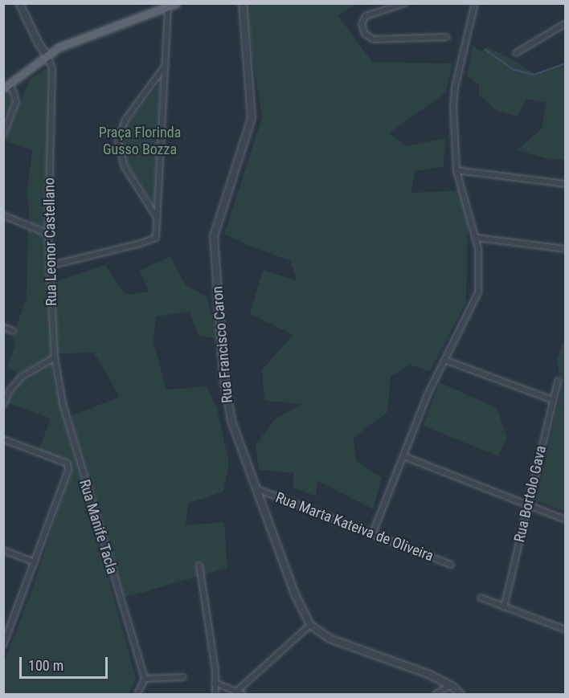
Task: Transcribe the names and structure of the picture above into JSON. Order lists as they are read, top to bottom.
{
  "streets": {
    "street": [
      "Rua Leonor Castellano",
      "Rua Francisco Caron",
      "Rua Bortolo Gava",
      "Rua Manife Tacla",
      "Rua Marta Kateiva de Oliveira"
    ]
  },
  "crossings": [
    ["Rua Leonor Castellano", "Rua Manife Tacla"],
    ["Rua Francisco Caron", "Rua Marta Kateiva de Oliveira"]
  ],
  "parks": ["Praça Florinda Gusso Bozza"],
  "scale_bar": "100 m"
}
